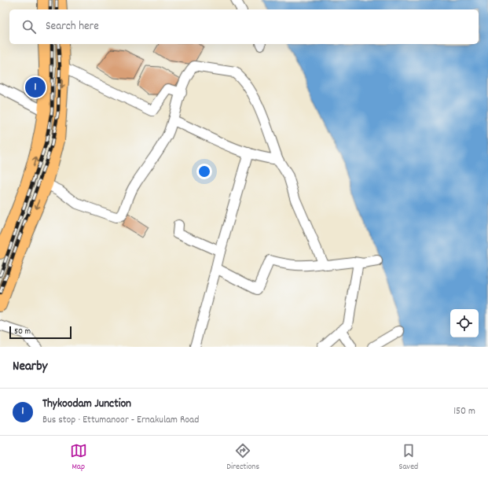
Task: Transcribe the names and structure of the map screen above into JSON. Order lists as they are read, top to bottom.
{
  "scale_bar": "50 m",
  "page": {
    "search": "Search here",
    "pins": "1",
    "scale": "50 m",
    "heading": "Nearby",
    "list": [
      {
        "mark": "1",
        "name": "Thykoodam Junction",
        "note": "Bus stop · Ettumanoor - Ernakulam Road",
        "value": "150 m"
      }
    ],
    "nav": ["Map", "Directions", "Saved"]
  }
}
